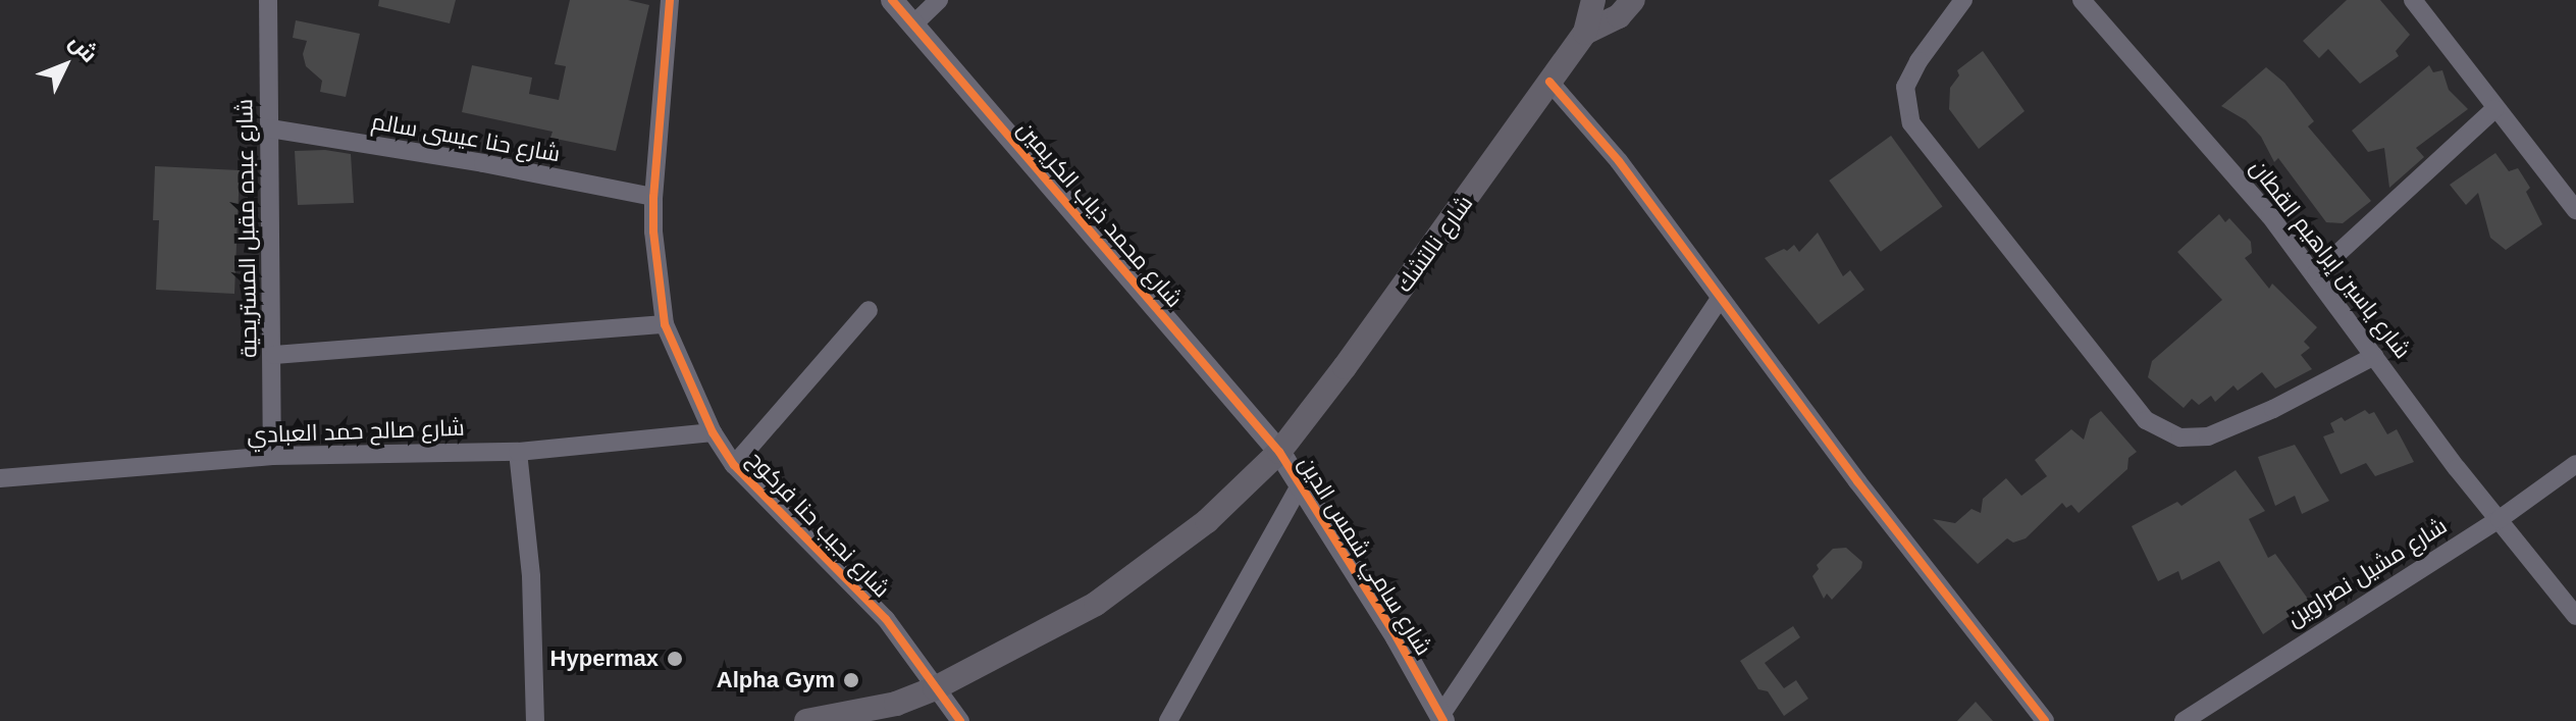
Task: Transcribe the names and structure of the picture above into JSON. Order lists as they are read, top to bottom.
{
  "streets": {
    "main road": ["شارع نالتشك"],
    "street": [
      "شارع حنا عيسى سالم",
      "شارع محمد ذياب الكريمين",
      "شارع عبده مقبل المستريحية",
      "شارع ياسين إبراهيم القطان",
      "شارع صالح حمد العبادي",
      "شارع نجيب حنا فركوح",
      "شارع سامي شمس الدين",
      "شارع مشيل نصراوين"
    ]
  },
  "crossings": [
    ["شارع حنا عيسى سالم", "شارع عبده مقبل المستريحية"],
    ["شارع حنا عيسى سالم", "شارع نجيب حنا فركوح"],
    ["شارع محمد ذياب الكريمين", "شارع نالتشك"],
    ["شارع محمد ذياب الكريمين", "شارع سامي شمس الدين"],
    ["شارع عبده مقبل المستريحية", "شارع صالح حمد العبادي"],
    ["شارع نالتشك", "شارع نجيب حنا فركوح"],
    ["شارع نالتشك", "شارع سامي شمس الدين"],
    ["شارع ياسين إبراهيم القطان", "شارع مشيل نصراوين"],
    ["شارع صالح حمد العبادي", "شارع نجيب حنا فركوح"]
  ],
  "places": ["Hypermax", "Alpha Gym"],
  "north": "top right"
}
